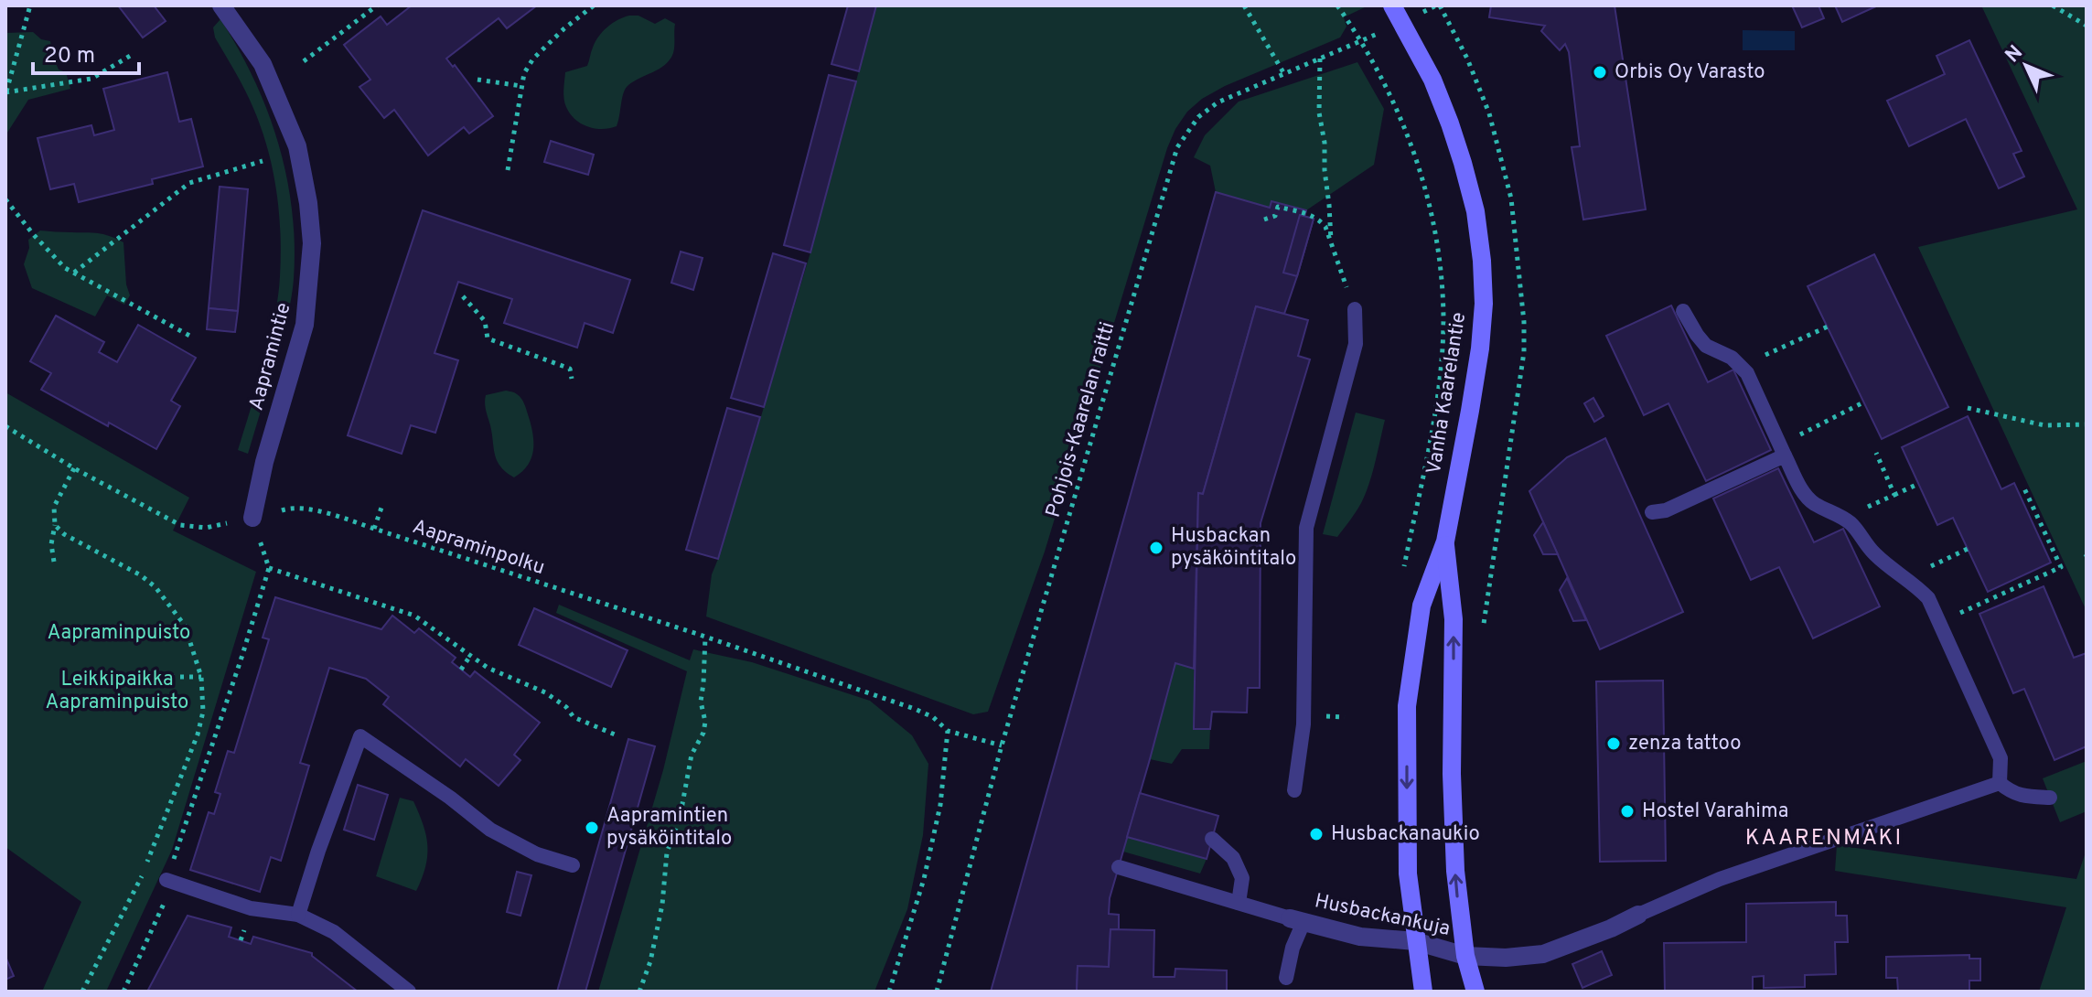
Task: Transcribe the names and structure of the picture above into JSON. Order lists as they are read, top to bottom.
{
  "streets": {
    "main road": ["Vanha Kaarelantie"],
    "street": ["Aapramintie", "Husbackankuja"],
    "path": ["Pohjois-Kaarelan raitti", "Aapraminpolku"]
  },
  "crossings": [
    ["Aapramintie", "Aapraminpolku"],
    ["Vanha Kaarelantie", "Pohjois-Kaarelan raitti"],
    ["Vanha Kaarelantie", "Husbackankuja"],
    ["Pohjois-Kaarelan raitti", "Aapraminpolku"]
  ],
  "districts": ["KAARENMÄKI"],
  "parks": ["Aapraminpuisto", "Leikkipaikka Aapraminpuisto"],
  "places": [
    "Orbis Oy Varasto",
    "Husbackan pysäköintitalo",
    "zenza tattoo",
    "Hostel Varahima",
    "Aapramintien pysäköintitalo",
    "Husbackanaukio"
  ],
  "scale_bar": "20 m",
  "north": "top left"
}
